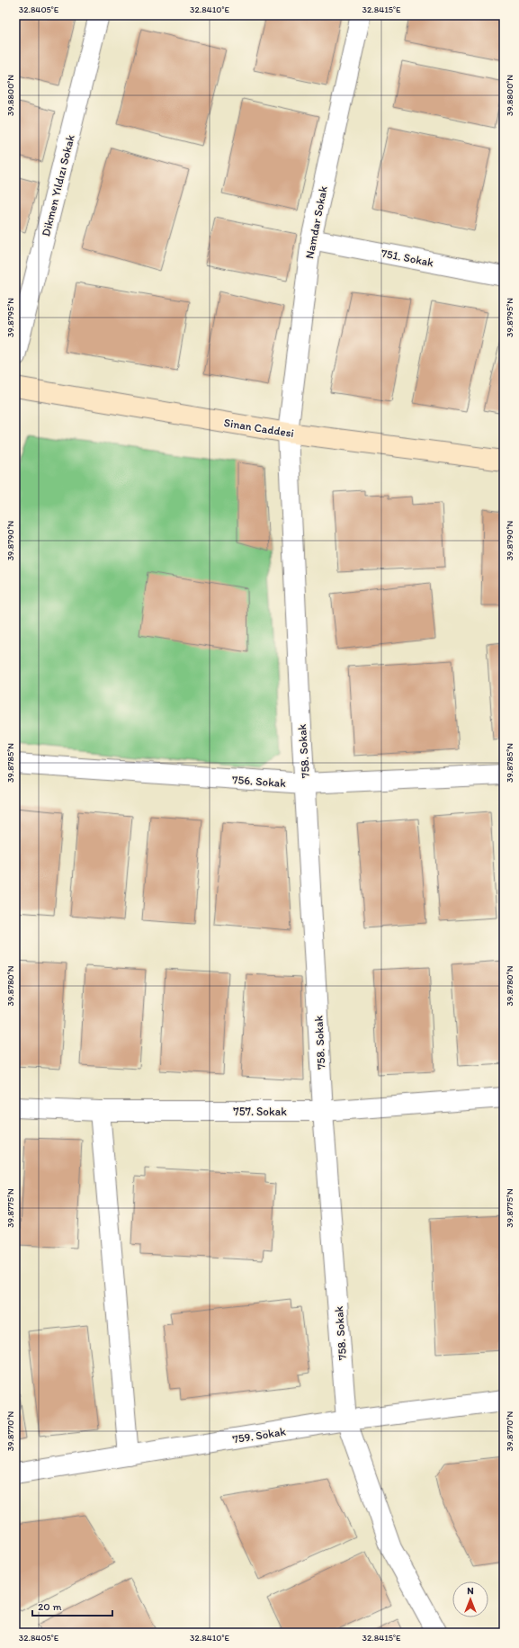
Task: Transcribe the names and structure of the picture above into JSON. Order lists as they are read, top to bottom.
{
  "streets": {
    "main road": ["Sinan Caddesi"],
    "street": [
      "Dikmen Yıldızı Sokak",
      "Namdar Sokak",
      "751. Sokak",
      "758. Sokak",
      "756. Sokak",
      "757. Sokak",
      "759. Sokak"
    ]
  },
  "crossings": [
    ["Namdar Sokak", "751. Sokak"],
    ["Namdar Sokak", "Sinan Caddesi"],
    ["Namdar Sokak", "758. Sokak"],
    ["Sinan Caddesi", "758. Sokak"],
    ["758. Sokak", "756. Sokak"],
    ["758. Sokak", "757. Sokak"],
    ["758. Sokak", "759. Sokak"]
  ],
  "scale_bar": "20 m",
  "north": "top",
  "coordinates": [
    "32.8405°E",
    "32.8410°E",
    "32.8415°E",
    "39.8800°N",
    "39.8795°N",
    "39.8790°N",
    "39.8785°N",
    "39.8780°N",
    "39.8775°N",
    "39.8770°N"
  ]
}
